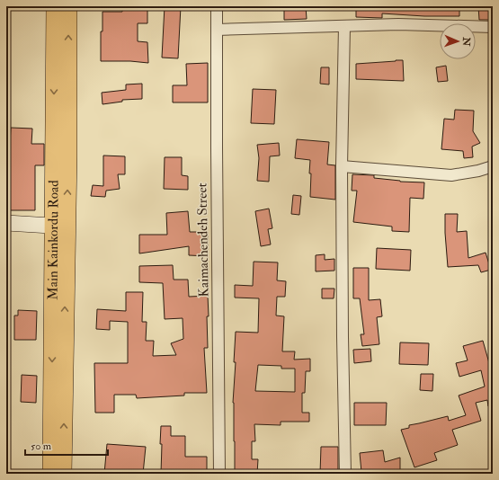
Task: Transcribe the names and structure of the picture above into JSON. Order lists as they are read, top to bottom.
{
  "streets": {
    "street": ["Kaimachendeh Street"]
  },
  "scale_bar": "50 m",
  "north": "right"
}
